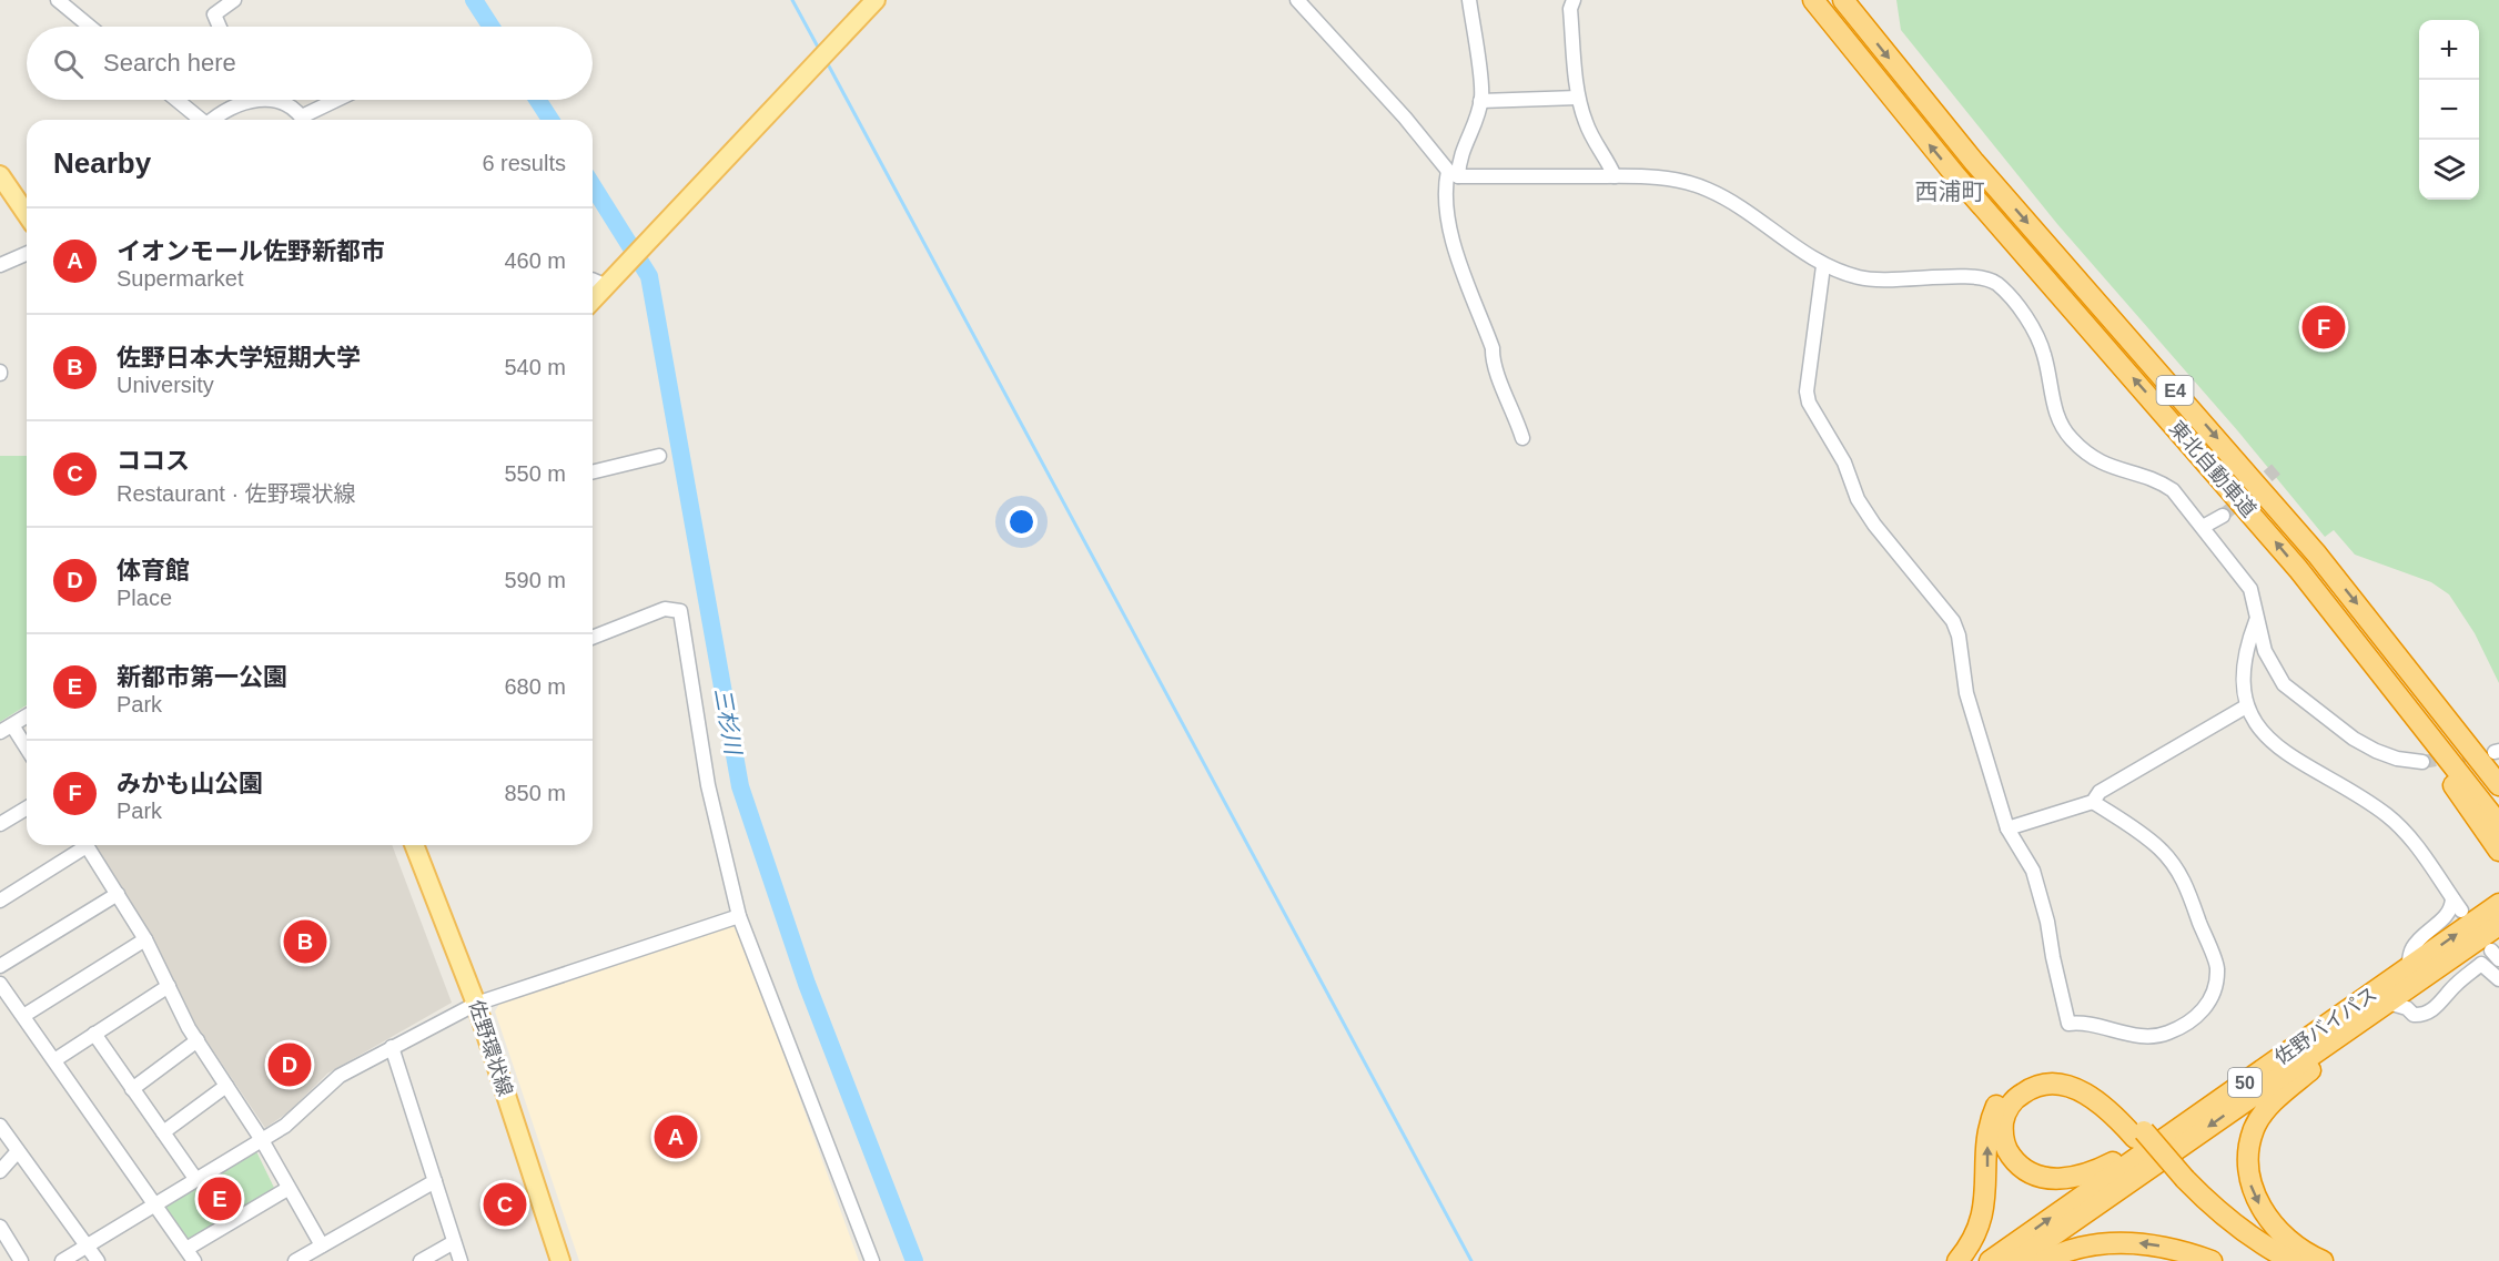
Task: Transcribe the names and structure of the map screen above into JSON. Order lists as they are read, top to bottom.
{
  "streets": {
    "highway": [
      "E4",
      "東北自動車道",
      "佐野バイパス",
      "50"
    ],
    "main road": ["佐野環状線"]
  },
  "districts": ["西浦町"],
  "water": ["三杉川"],
  "page": {
    "map_buttons": ["+", "−"],
    "search": "Search here",
    "heading": ["Nearby", "6 results"],
    "list": [
      {
        "mark": "A",
        "name": "イオンモール佐野新都市",
        "note": "Supermarket",
        "value": "460 m"
      },
      {
        "mark": "B",
        "name": "佐野日本大学短期大学",
        "note": "University",
        "value": "540 m"
      },
      {
        "mark": "C",
        "name": "ココス",
        "note": "Restaurant · 佐野環状線",
        "value": "550 m"
      },
      {
        "mark": "D",
        "name": "体育館",
        "note": "Place",
        "value": "590 m"
      },
      {
        "mark": "E",
        "name": "新都市第一公園",
        "note": "Park",
        "value": "680 m"
      },
      {
        "mark": "F",
        "name": "みかも山公園",
        "note": "Park",
        "value": "850 m"
      }
    ],
    "pins": [
      "F",
      "B",
      "D",
      "A",
      "E",
      "C"
    ]
  }
}
